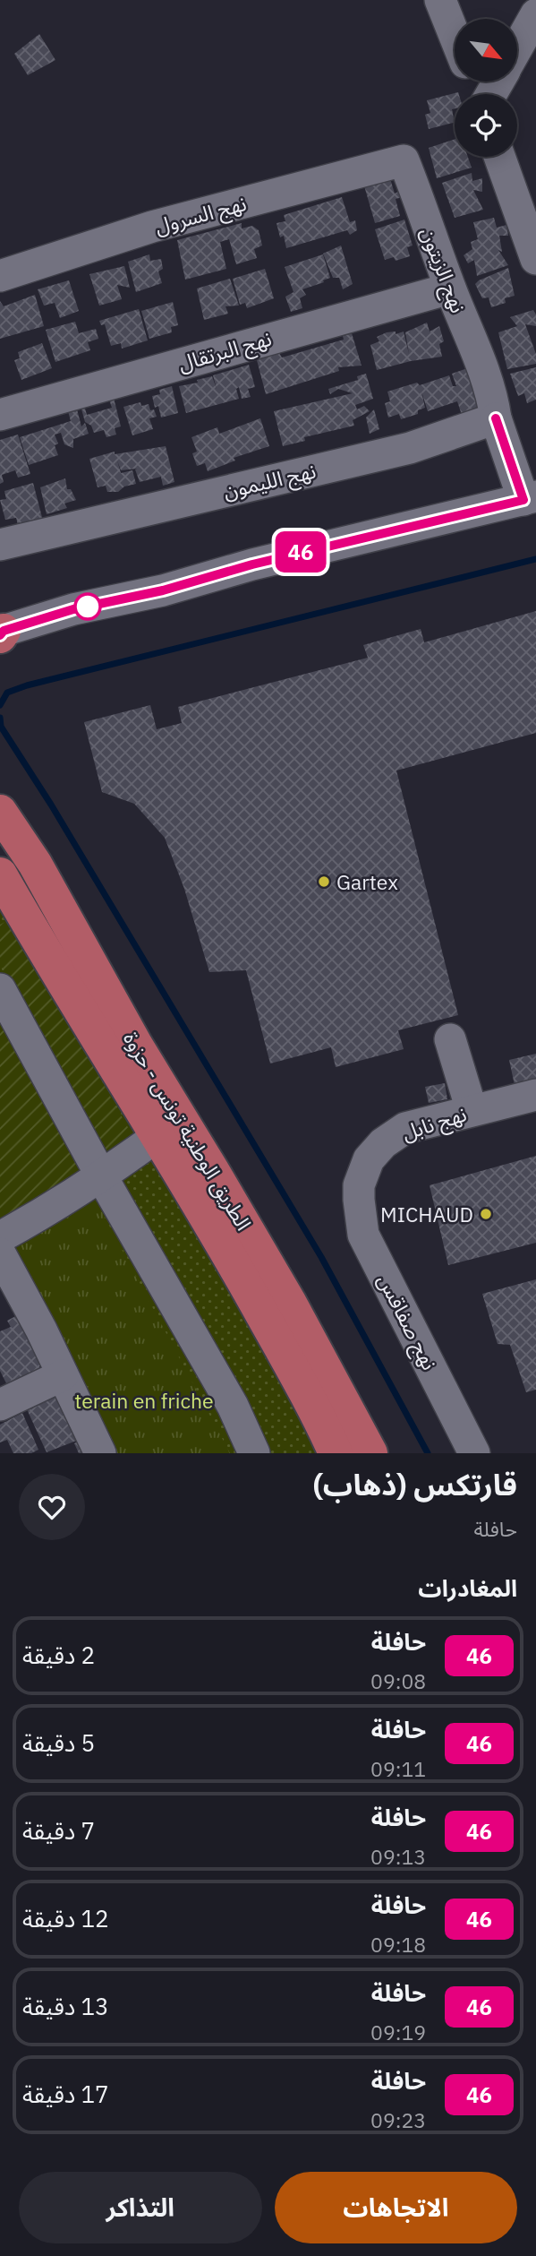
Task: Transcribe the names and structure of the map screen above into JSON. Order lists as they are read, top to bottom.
{
  "streets": {
    "main road": ["الطريق الوطنية تونس - حزوة"],
    "street": [
      "نهج السرول",
      "نهج الزيتون",
      "نهج البرتقال",
      "نهج الليمون",
      "نهج نابل",
      "نهج صفاقس"
    ]
  },
  "crossings": [
    ["نهج السرول", "نهج الزيتون"],
    ["نهج الزيتون", "نهج البرتقال"],
    ["نهج الزيتون", "نهج الليمون"],
    ["نهج نابل", "نهج صفاقس"]
  ],
  "parks": ["terain en friche"],
  "places": ["Gartex", "MICHAUD"],
  "lines": ["bus line 46"],
  "north": "bottom right",
  "page": {
    "on_map": "46",
    "heading": [
      ["قارتكس (ذهاب)", "حافلة"],
      "المغادرات"
    ],
    "list": [
      {
        "mark": "46",
        "name": "حافلة",
        "note": "09:08",
        "value": "2 دقيقة"
      },
      {
        "mark": "46",
        "name": "حافلة",
        "note": "09:11",
        "value": "5 دقيقة"
      },
      {
        "mark": "46",
        "name": "حافلة",
        "note": "09:13",
        "value": "7 دقيقة"
      },
      {
        "mark": "46",
        "name": "حافلة",
        "note": "09:18",
        "value": "12 دقيقة"
      },
      {
        "mark": "46",
        "name": "حافلة",
        "note": "09:19",
        "value": "13 دقيقة"
      },
      {
        "mark": "46",
        "name": "حافلة",
        "note": "09:23",
        "value": "17 دقيقة"
      }
    ],
    "buttons": ["الاتجاهات", "التذاكر"]
  }
}
